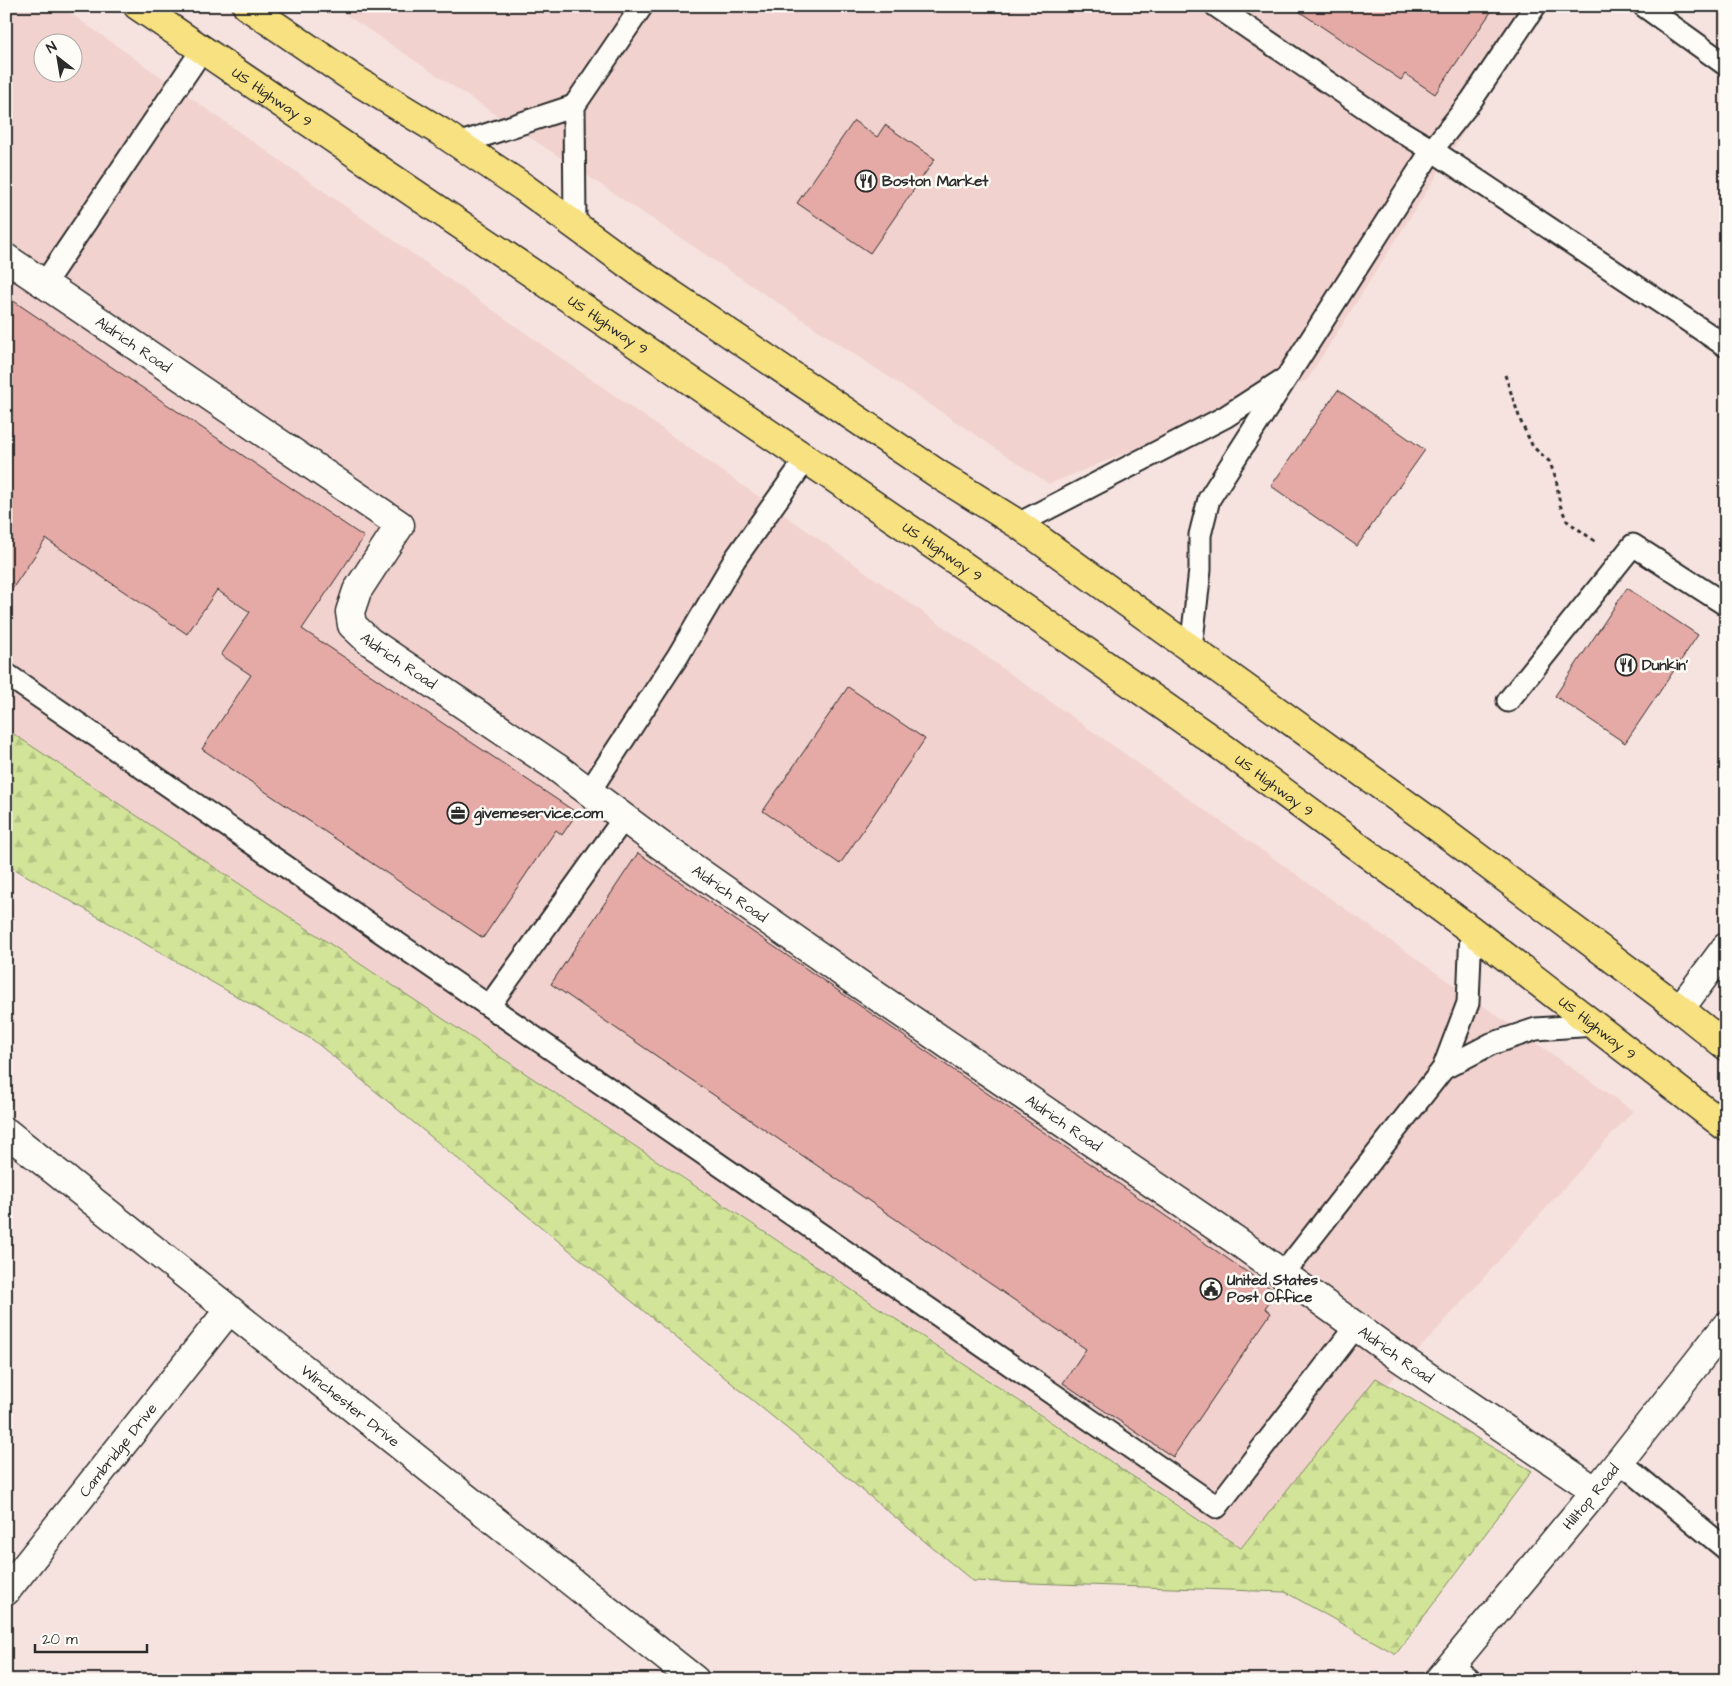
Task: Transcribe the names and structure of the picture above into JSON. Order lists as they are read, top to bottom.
{
  "streets": {
    "highway": ["US Highway 9"],
    "street": [
      "Aldrich Road",
      "Winchester Drive",
      "Cambridge Drive",
      "Hilltop Road"
    ]
  },
  "crossings": [
    ["Aldrich Road", "Hilltop Road"],
    ["Winchester Drive", "Cambridge Drive"]
  ],
  "places": {
    "restaurant": ["Boston Market", "Dunkin'"],
    "office": ["givemeservice.com"],
    "public building": ["United States Post Office"]
  },
  "scale_bar": "20 m",
  "north": "top left"
}
